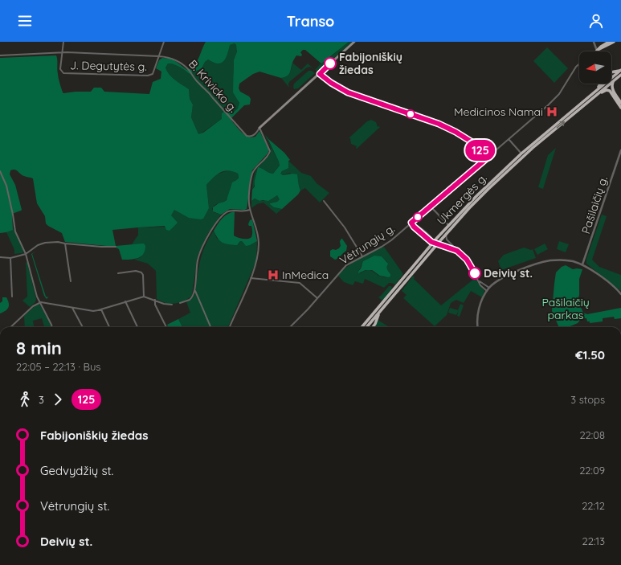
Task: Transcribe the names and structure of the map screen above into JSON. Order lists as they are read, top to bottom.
{
  "streets": {
    "highway": ["Ukmergės g."],
    "street": [
      "J. Degutytės g.",
      "B. Krivicko g.",
      "Pašilaičių g.",
      "Vėtrungių g."
    ]
  },
  "crossings": [
    ["J. Degutytės g.", "B. Krivicko g."]
  ],
  "parks": ["Pašilaičių parkas"],
  "places": {
    "other": ["Fabijoniškių žiedas", "Deivių st."],
    "hospital": ["Medicinos Namai", "InMedica"]
  },
  "lines": ["bus line 125"],
  "north": "left",
  "page": {
    "header": "Transo",
    "on_map": "125",
    "heading": ["8 min", "22:05 – 22:13 · Bus", "€1.50"],
    "legs": ["3", "125", "3 stops"],
    "list": [
      {
        "name": "Fabijoniškių žiedas",
        "value": "22:08"
      },
      {
        "name": "Gedvydžių st.",
        "value": "22:09"
      },
      {
        "name": "Vėtrungių st.",
        "value": "22:12"
      },
      {
        "name": "Deivių st.",
        "value": "22:13"
      }
    ]
  }
}
